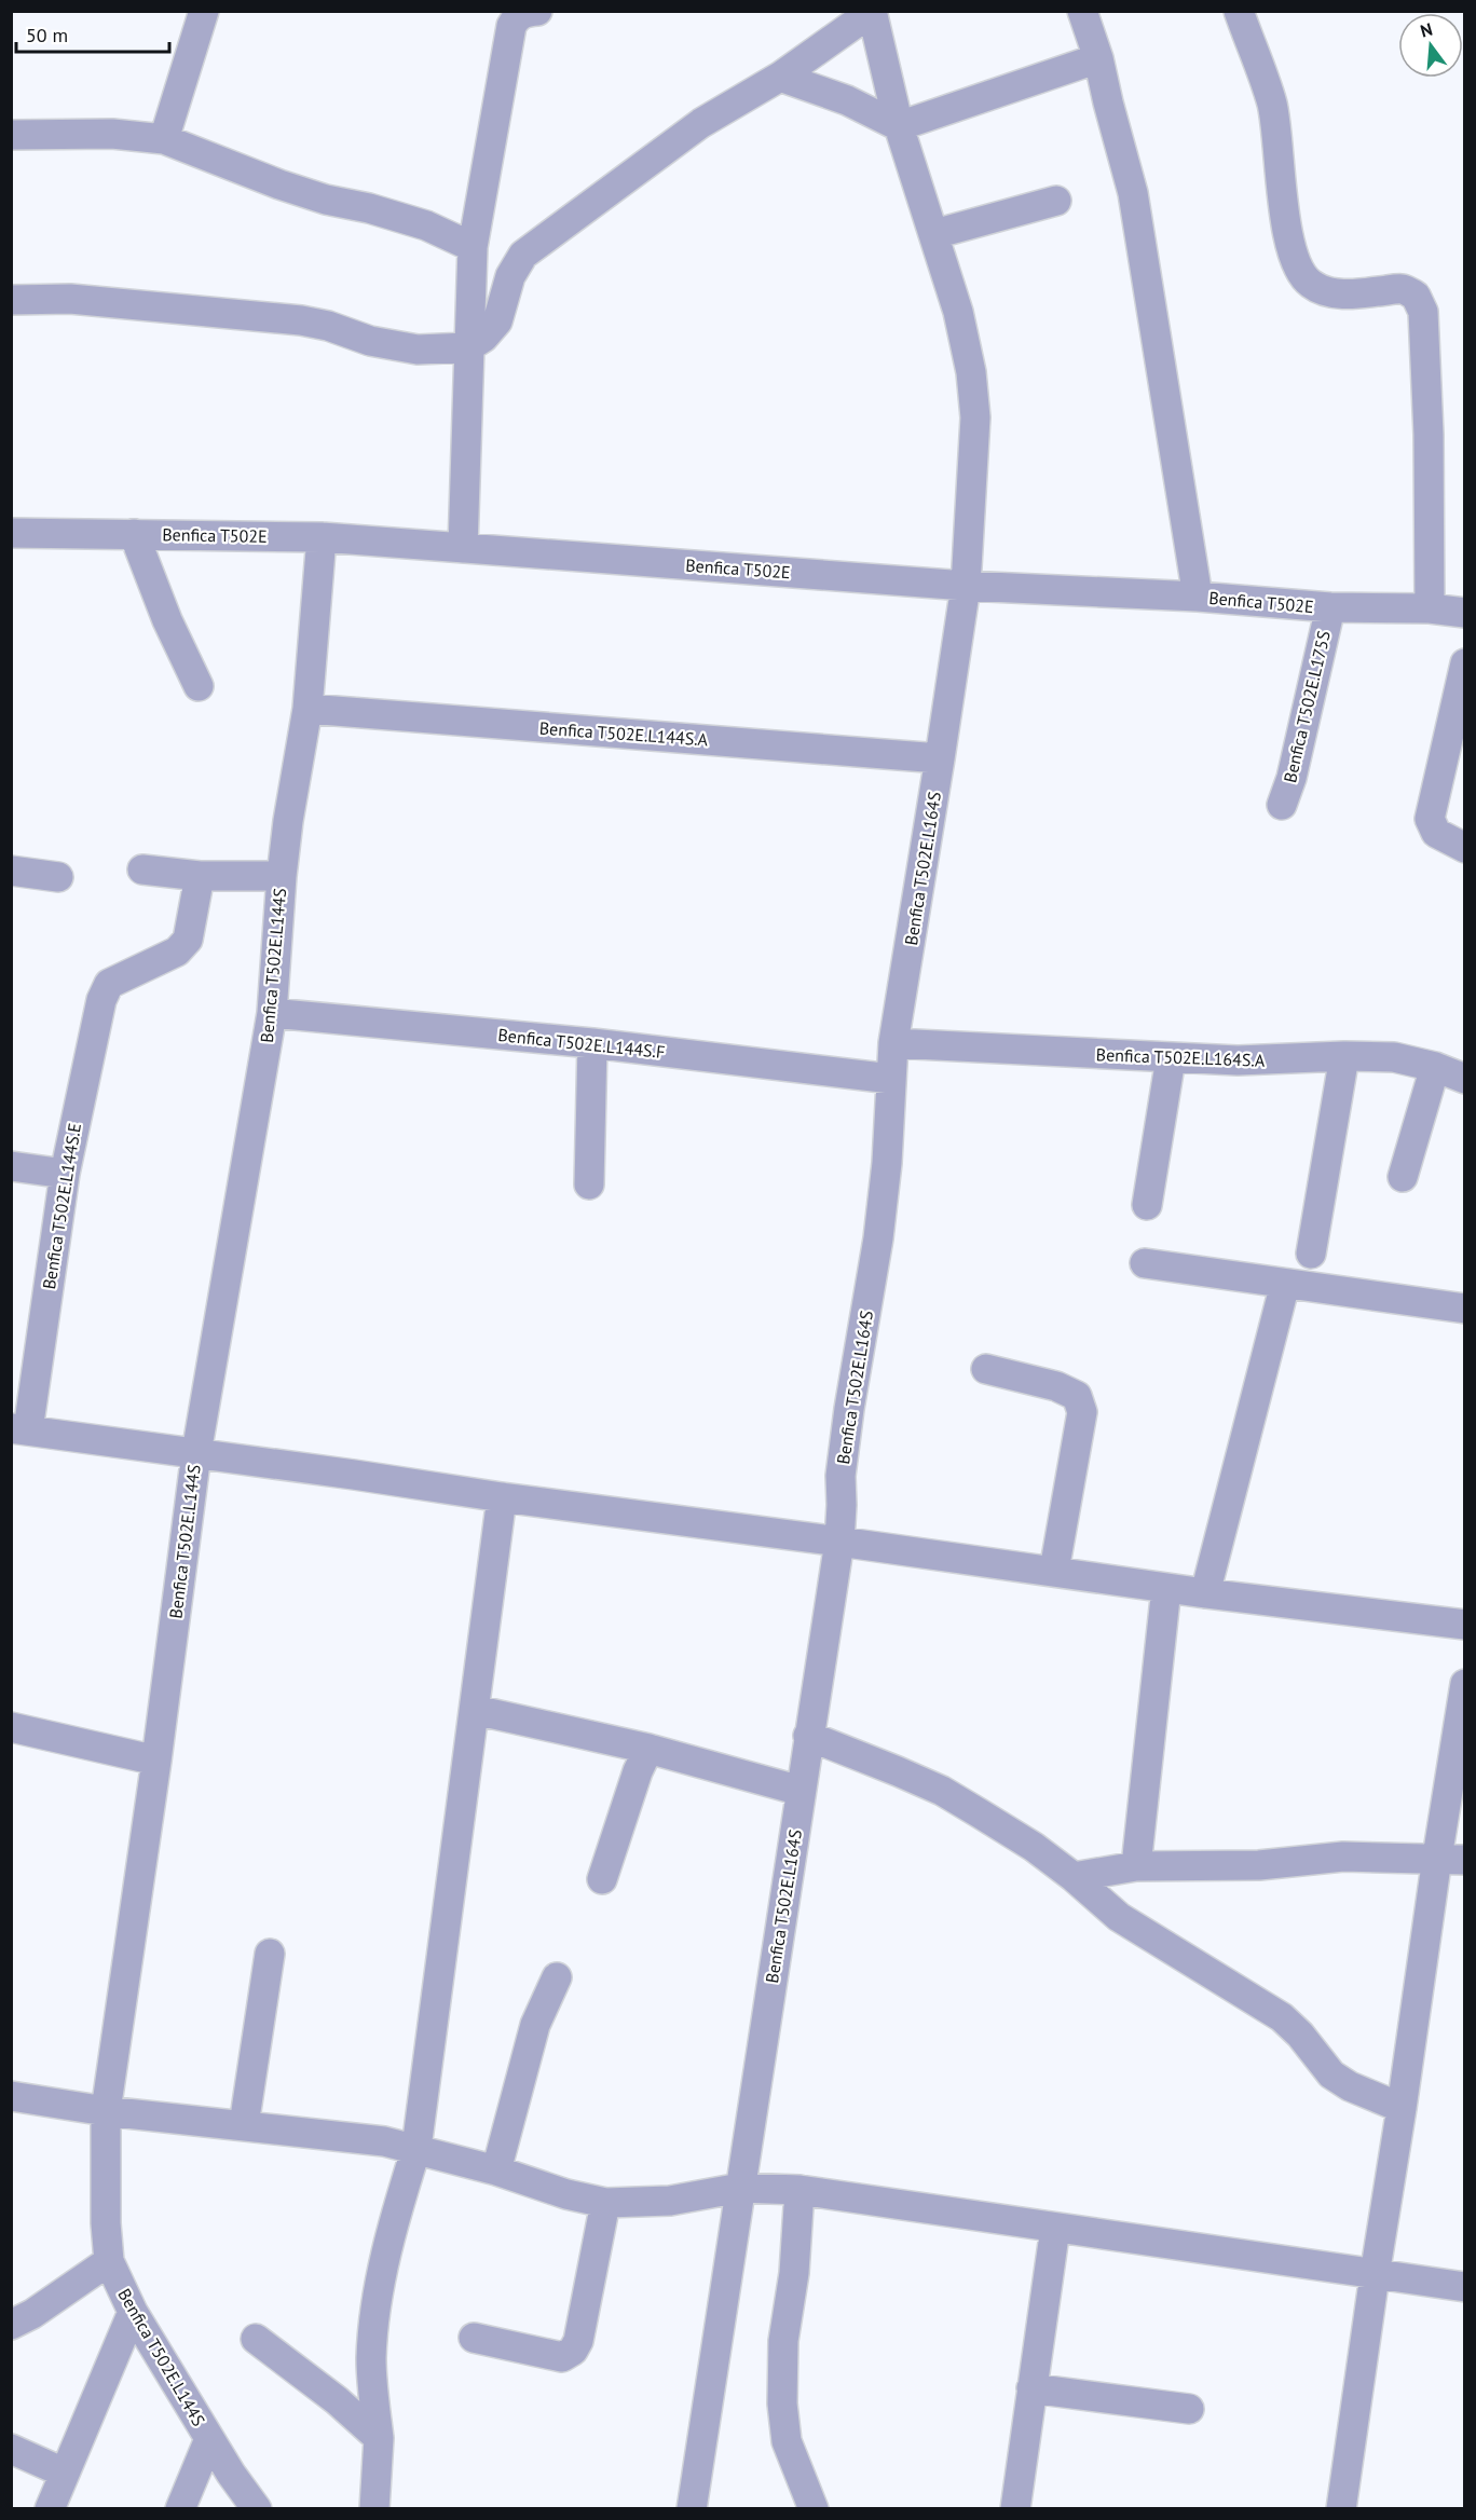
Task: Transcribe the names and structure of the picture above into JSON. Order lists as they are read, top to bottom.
{
  "streets": {
    "street": [
      "Benfica T502E",
      "Benfica T502E.L175S",
      "Benfica T502E.L144S.A",
      "Benfica T502E.L164S",
      "Benfica T502E.L144S",
      "Benfica T502E.L144S.F",
      "Benfica T502E.L164S.A",
      "Benfica T502E.L144S.E"
    ]
  },
  "crossings": [
    ["Benfica T502E", "Benfica T502E.L175S"],
    ["Benfica T502E", "Benfica T502E.L164S"],
    ["Benfica T502E", "Benfica T502E.L144S"],
    ["Benfica T502E.L144S.A", "Benfica T502E.L164S"],
    ["Benfica T502E.L144S.A", "Benfica T502E.L144S"],
    ["Benfica T502E.L164S", "Benfica T502E.L144S.F"],
    ["Benfica T502E.L164S", "Benfica T502E.L164S.A"],
    ["Benfica T502E.L144S", "Benfica T502E.L144S.F"]
  ],
  "scale_bar": "50 m",
  "north": "top"
}
